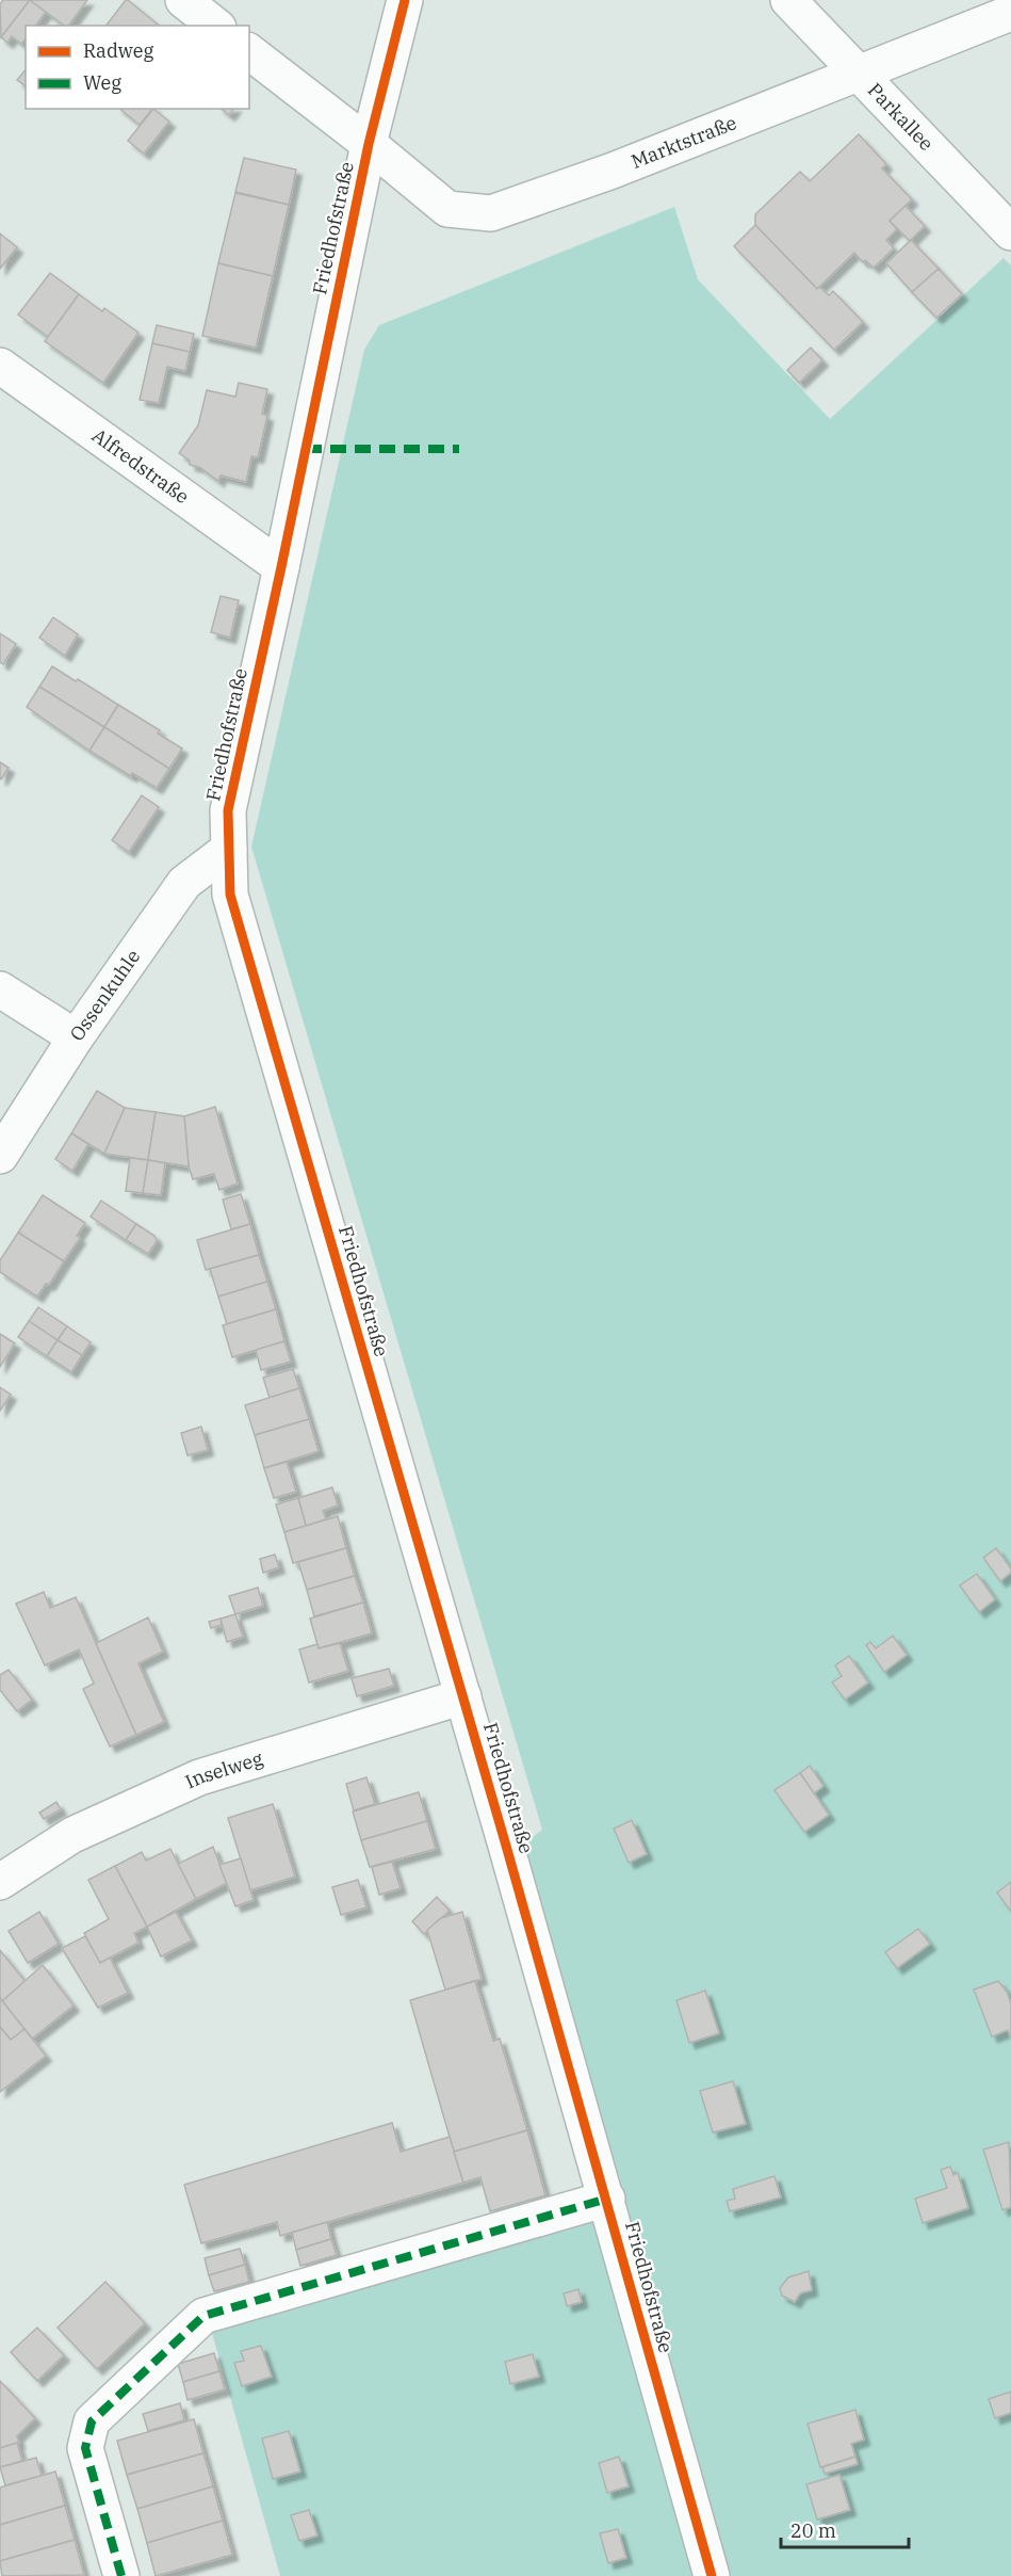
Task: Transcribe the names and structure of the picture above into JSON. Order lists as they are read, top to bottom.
{
  "streets": {
    "street": [
      "Parkallee",
      "Marktstraße",
      "Friedhofstraße",
      "Alfredstraße",
      "Ossenkuhle",
      "Inselweg"
    ]
  },
  "crossings": [
    ["Parkallee", "Marktstraße"],
    ["Marktstraße", "Friedhofstraße"],
    ["Friedhofstraße", "Alfredstraße"],
    ["Friedhofstraße", "Ossenkuhle"],
    ["Friedhofstraße", "Inselweg"]
  ],
  "legend": ["Radweg", "Weg"],
  "scale_bar": "20 m"
}
